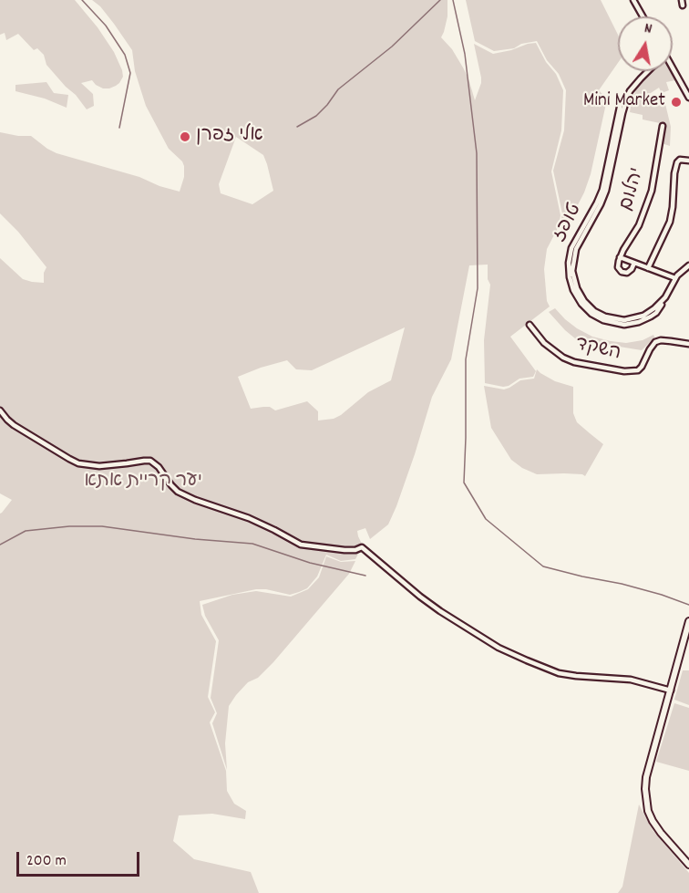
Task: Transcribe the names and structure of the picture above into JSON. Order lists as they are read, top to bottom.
{
  "streets": {
    "street": ["יהלום", "טופז", "השקד"]
  },
  "parks": ["יער קריית אתא"],
  "places": ["Mini Market", "אלי זפרן"],
  "scale_bar": "200 m",
  "north": "top"
}
